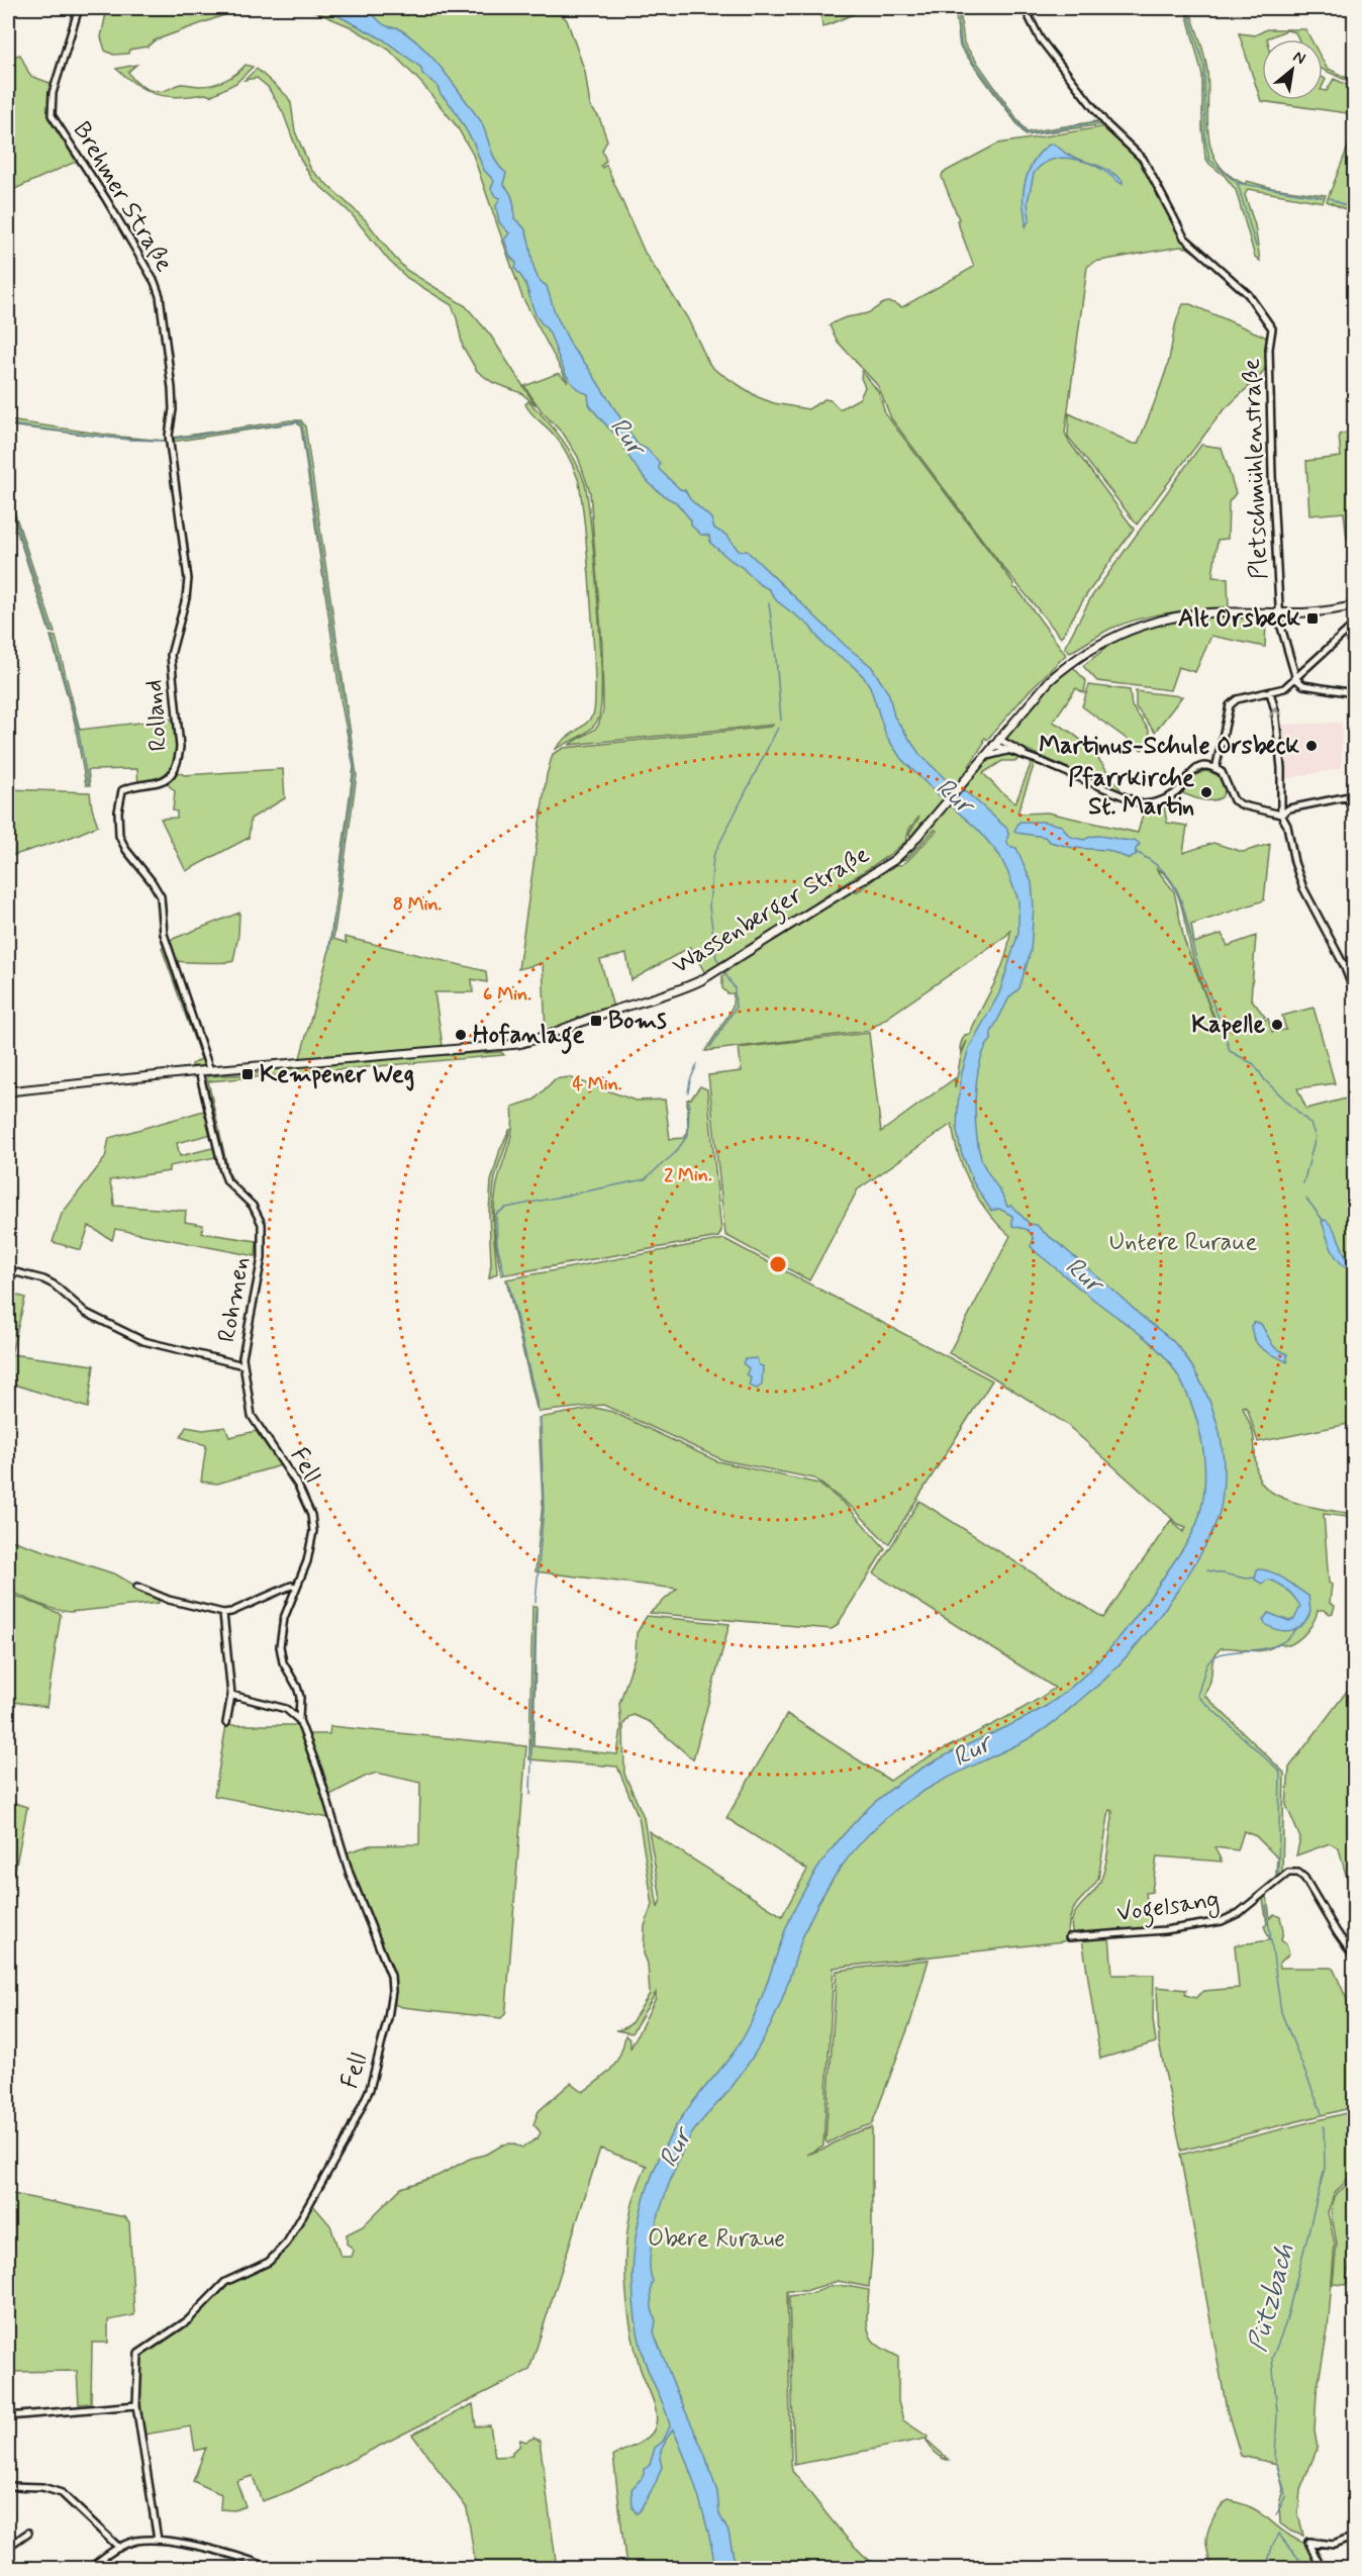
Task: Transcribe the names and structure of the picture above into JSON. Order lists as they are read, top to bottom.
{
  "streets": {
    "main road": ["Wassenberger Straße"],
    "street": [
      "Brehmer Straße",
      "Pletschmühlenstraße",
      "Rolland",
      "Rohmen",
      "Fell",
      "Vogelsang"
    ]
  },
  "crossings": [
    ["Brehmer Straße", "Rolland"],
    ["Pletschmühlenstraße", "Wassenberger Straße"],
    ["Rolland", "Wassenberger Straße"],
    ["Wassenberger Straße", "Rohmen"],
    ["Rohmen", "Fell"]
  ],
  "water": ["Rur", "Pützbach"],
  "parks": ["Untere Ruraue", "Obere Ruraue"],
  "places": {
    "transit": ["Alt Orsbeck", "Boms", "Kempener Weg"],
    "other": [
      "Martinus-Schule Orsbeck",
      "Pfarrkirche St. Martin",
      "Kapelle",
      "Hofanlage"
    ]
  },
  "north": "top right",
  "rings": [
    "8 Min.",
    "6 Min.",
    "4 Min.",
    "2 Min."
  ]
}
